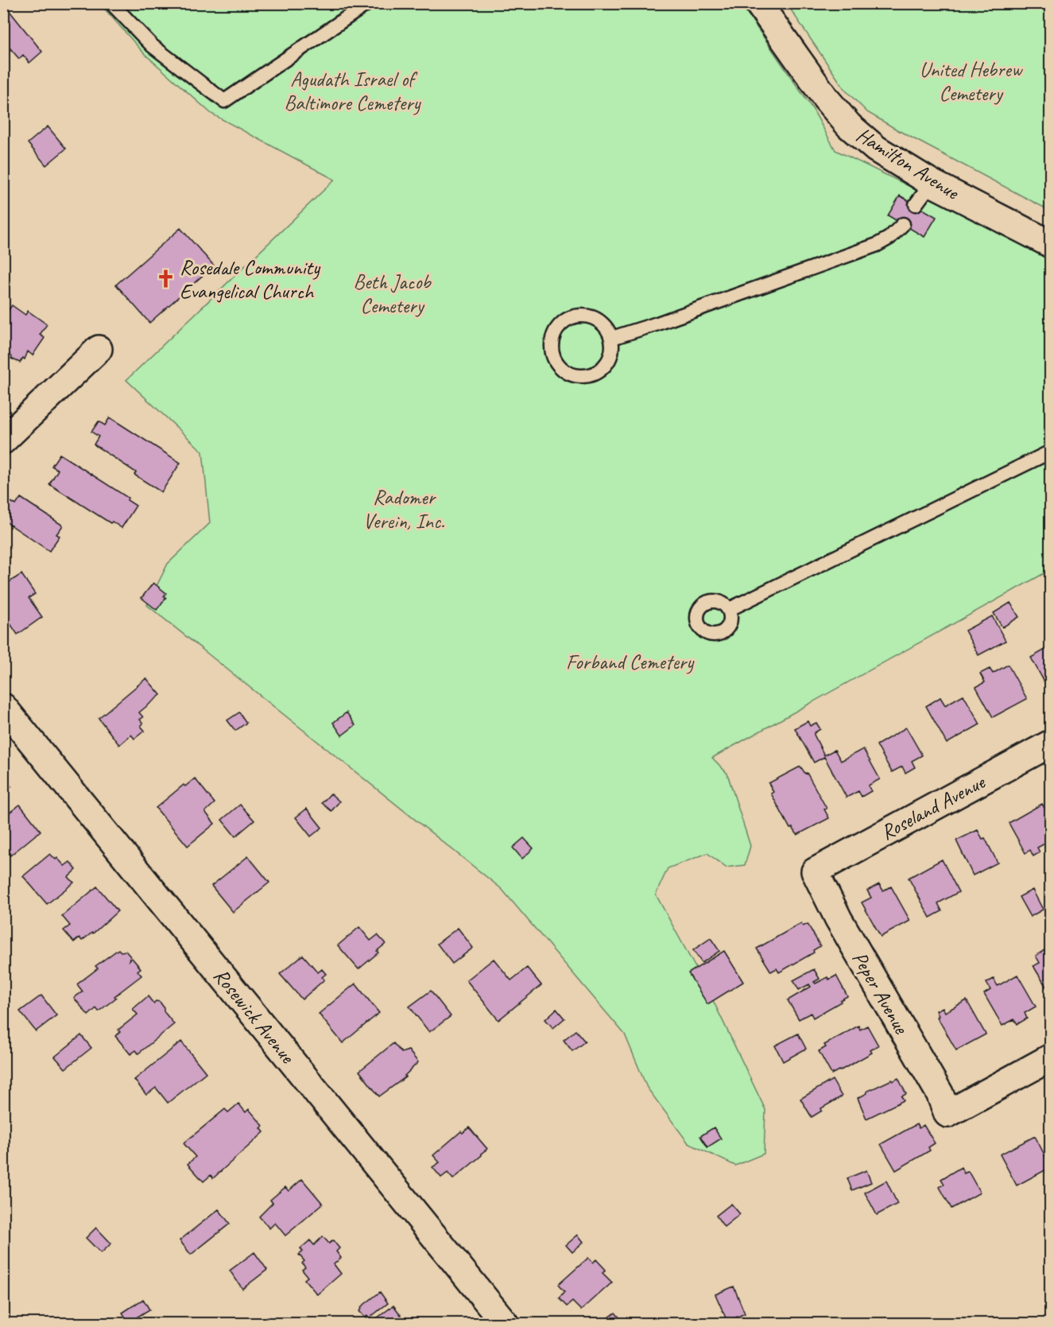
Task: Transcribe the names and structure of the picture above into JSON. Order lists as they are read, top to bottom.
{
  "streets": {
    "street": [
      "Hamilton Avenue",
      "Roseland Avenue",
      "Peper Avenue",
      "Rosewick Avenue"
    ]
  },
  "crossings": [
    ["Roseland Avenue", "Peper Avenue"]
  ],
  "parks": [
    "United Hebrew Cemetery",
    "Agudath Israel of Baltimore Cemetery",
    "Beth Jacob Cemetery",
    "Radomer Verein, Inc.",
    "Forband Cemetery"
  ],
  "places": {
    "church": ["Rosedale Community Evangelical Church"]
  }
}
